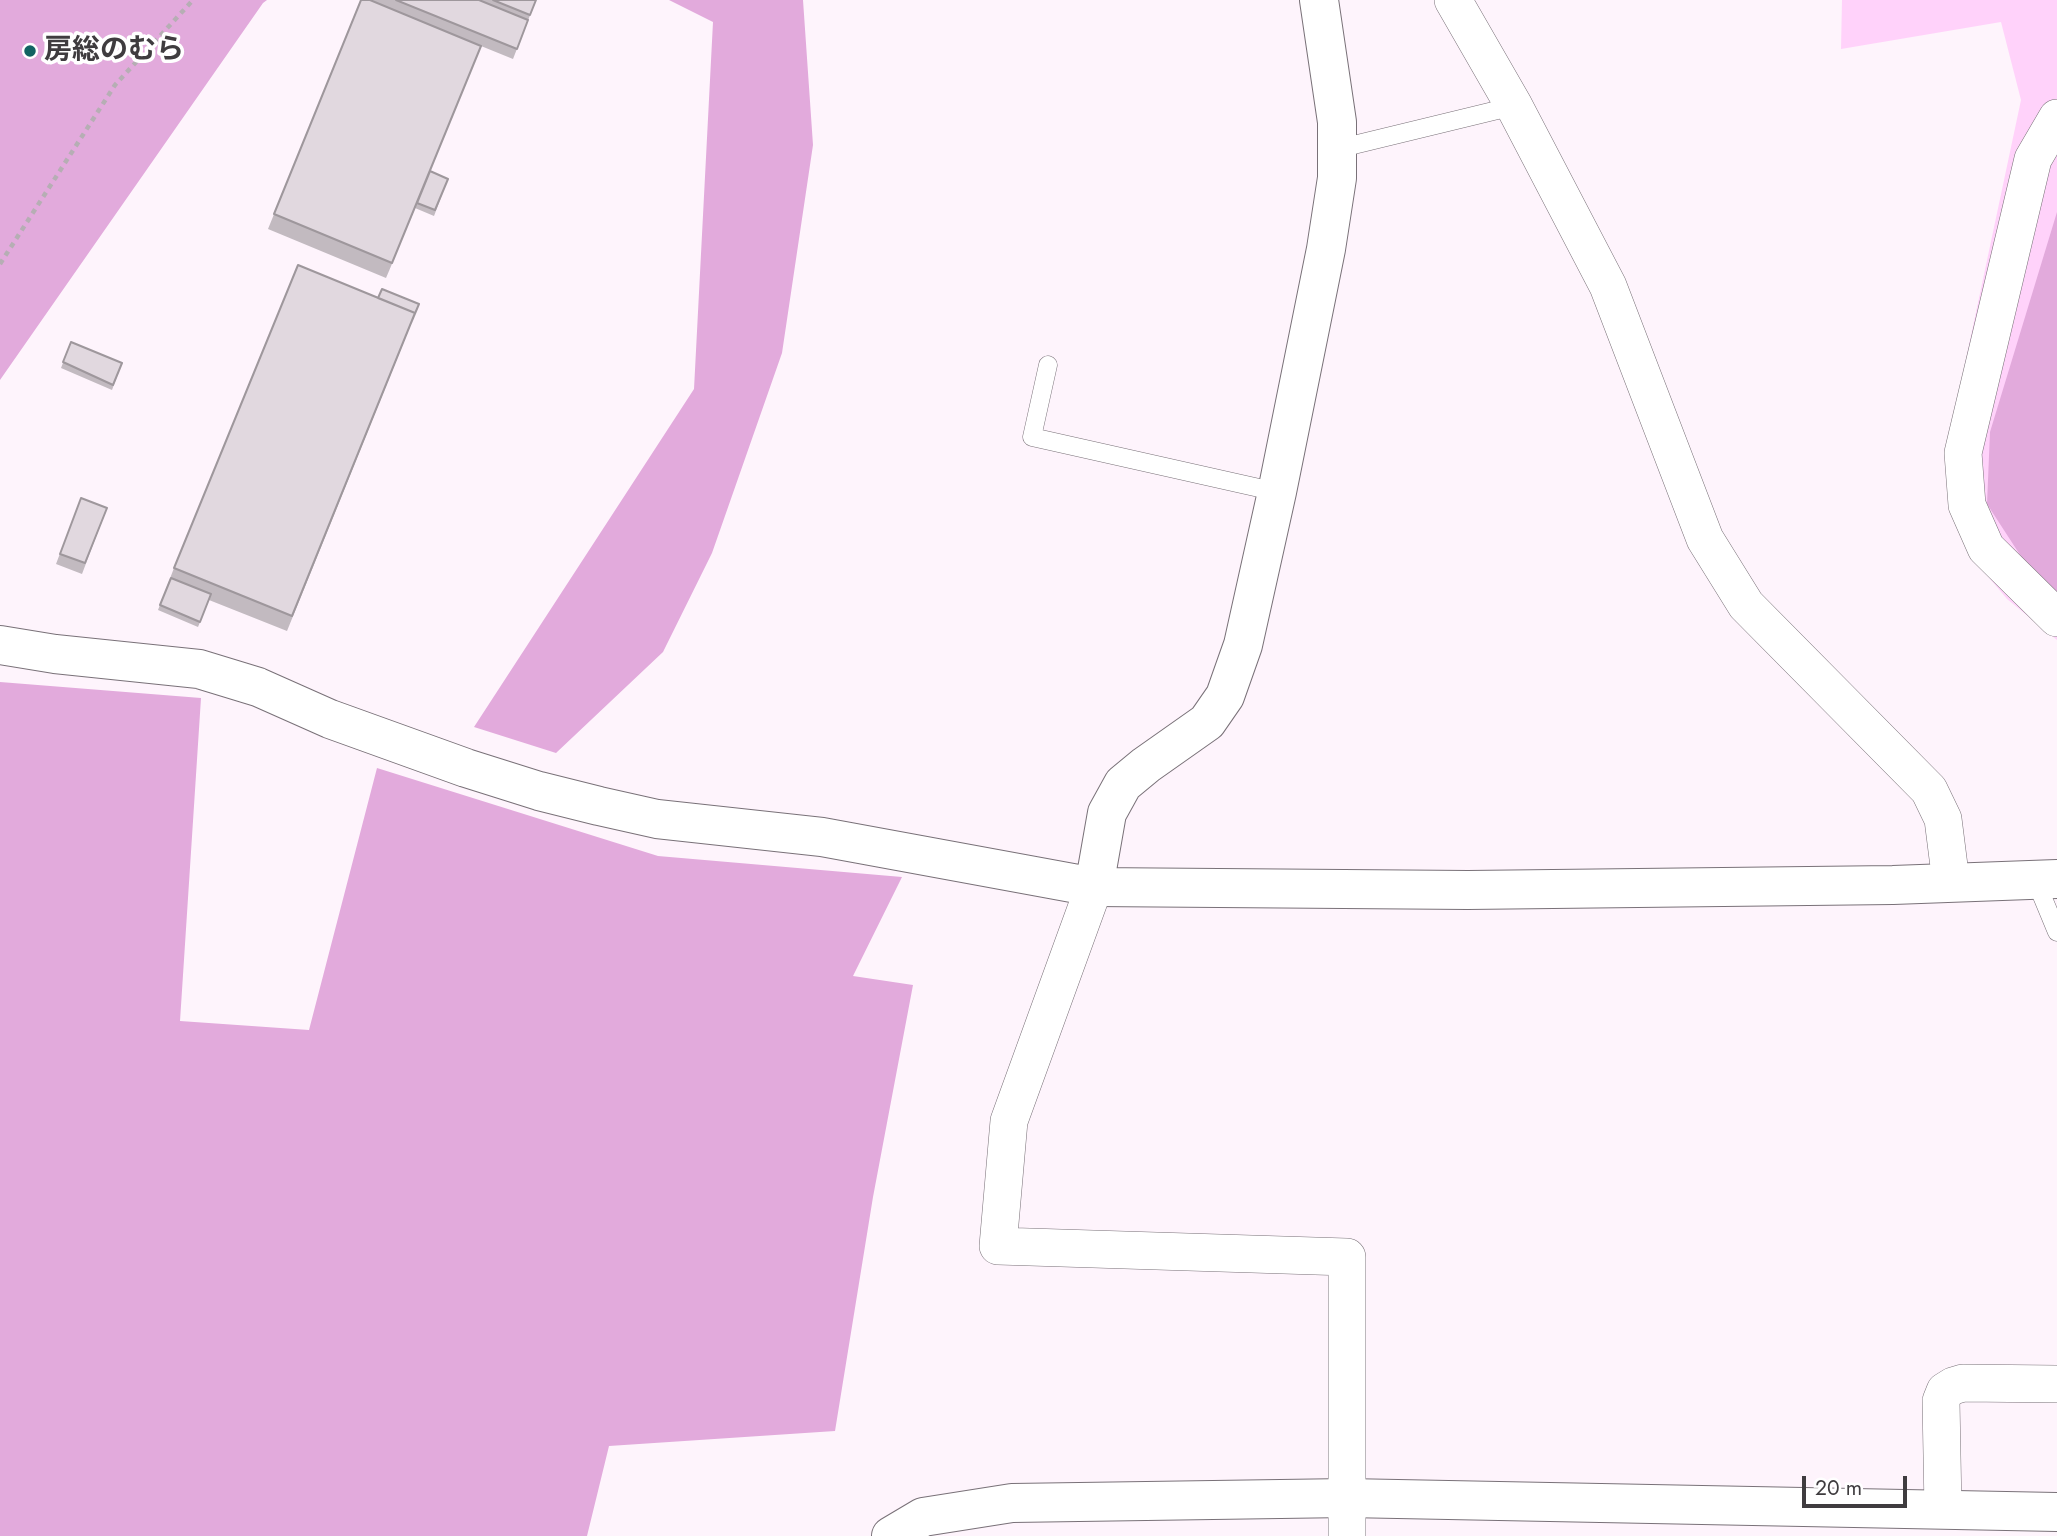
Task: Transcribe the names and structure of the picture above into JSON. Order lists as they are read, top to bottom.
{
  "places": ["房総のむら"],
  "scale_bar": "20 m"
}
